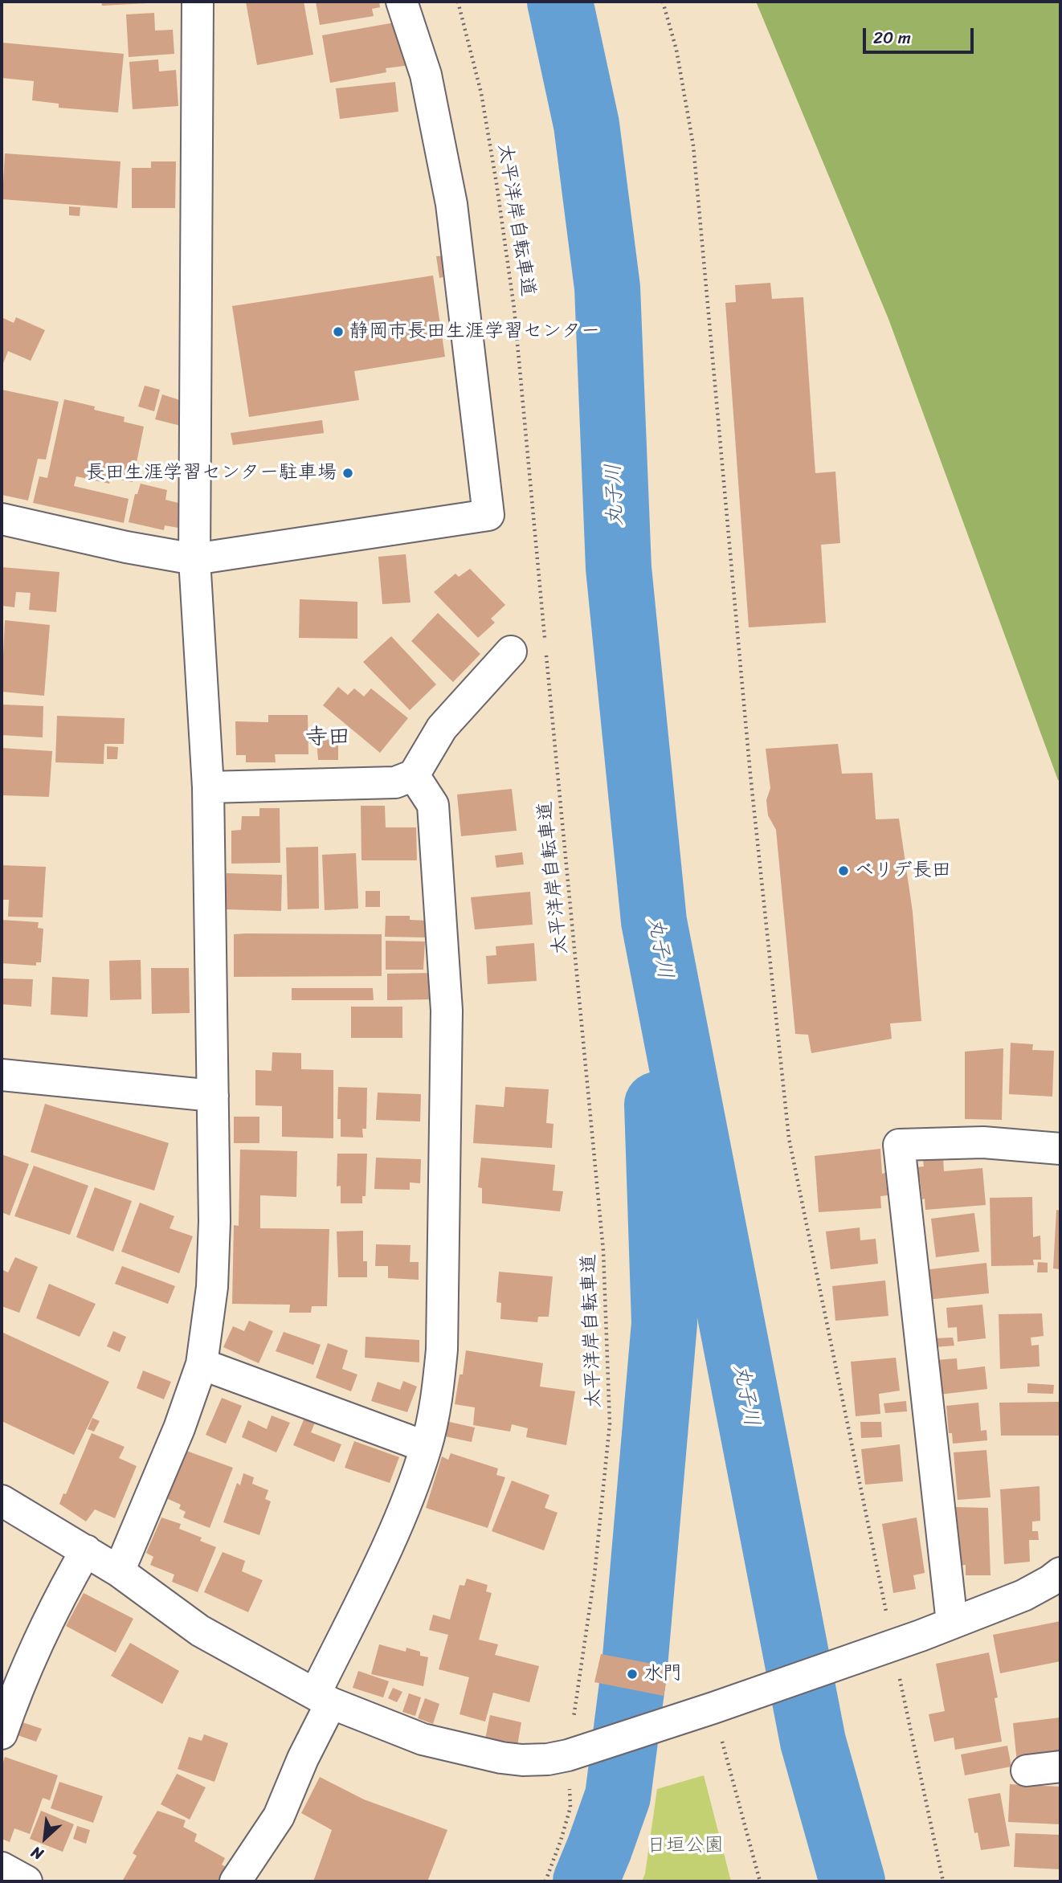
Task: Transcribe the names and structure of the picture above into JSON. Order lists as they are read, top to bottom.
{
  "streets": {
    "path": ["太平洋岸自転車道"]
  },
  "districts": ["寺田"],
  "water": ["丸子川"],
  "parks": ["日垣公園"],
  "places": [
    "静岡市長田生涯学習センター",
    "長田生涯学習センター駐車場",
    "ベリデ長田",
    "水門"
  ],
  "scale_bar": "20 m",
  "north": "bottom left"
}
